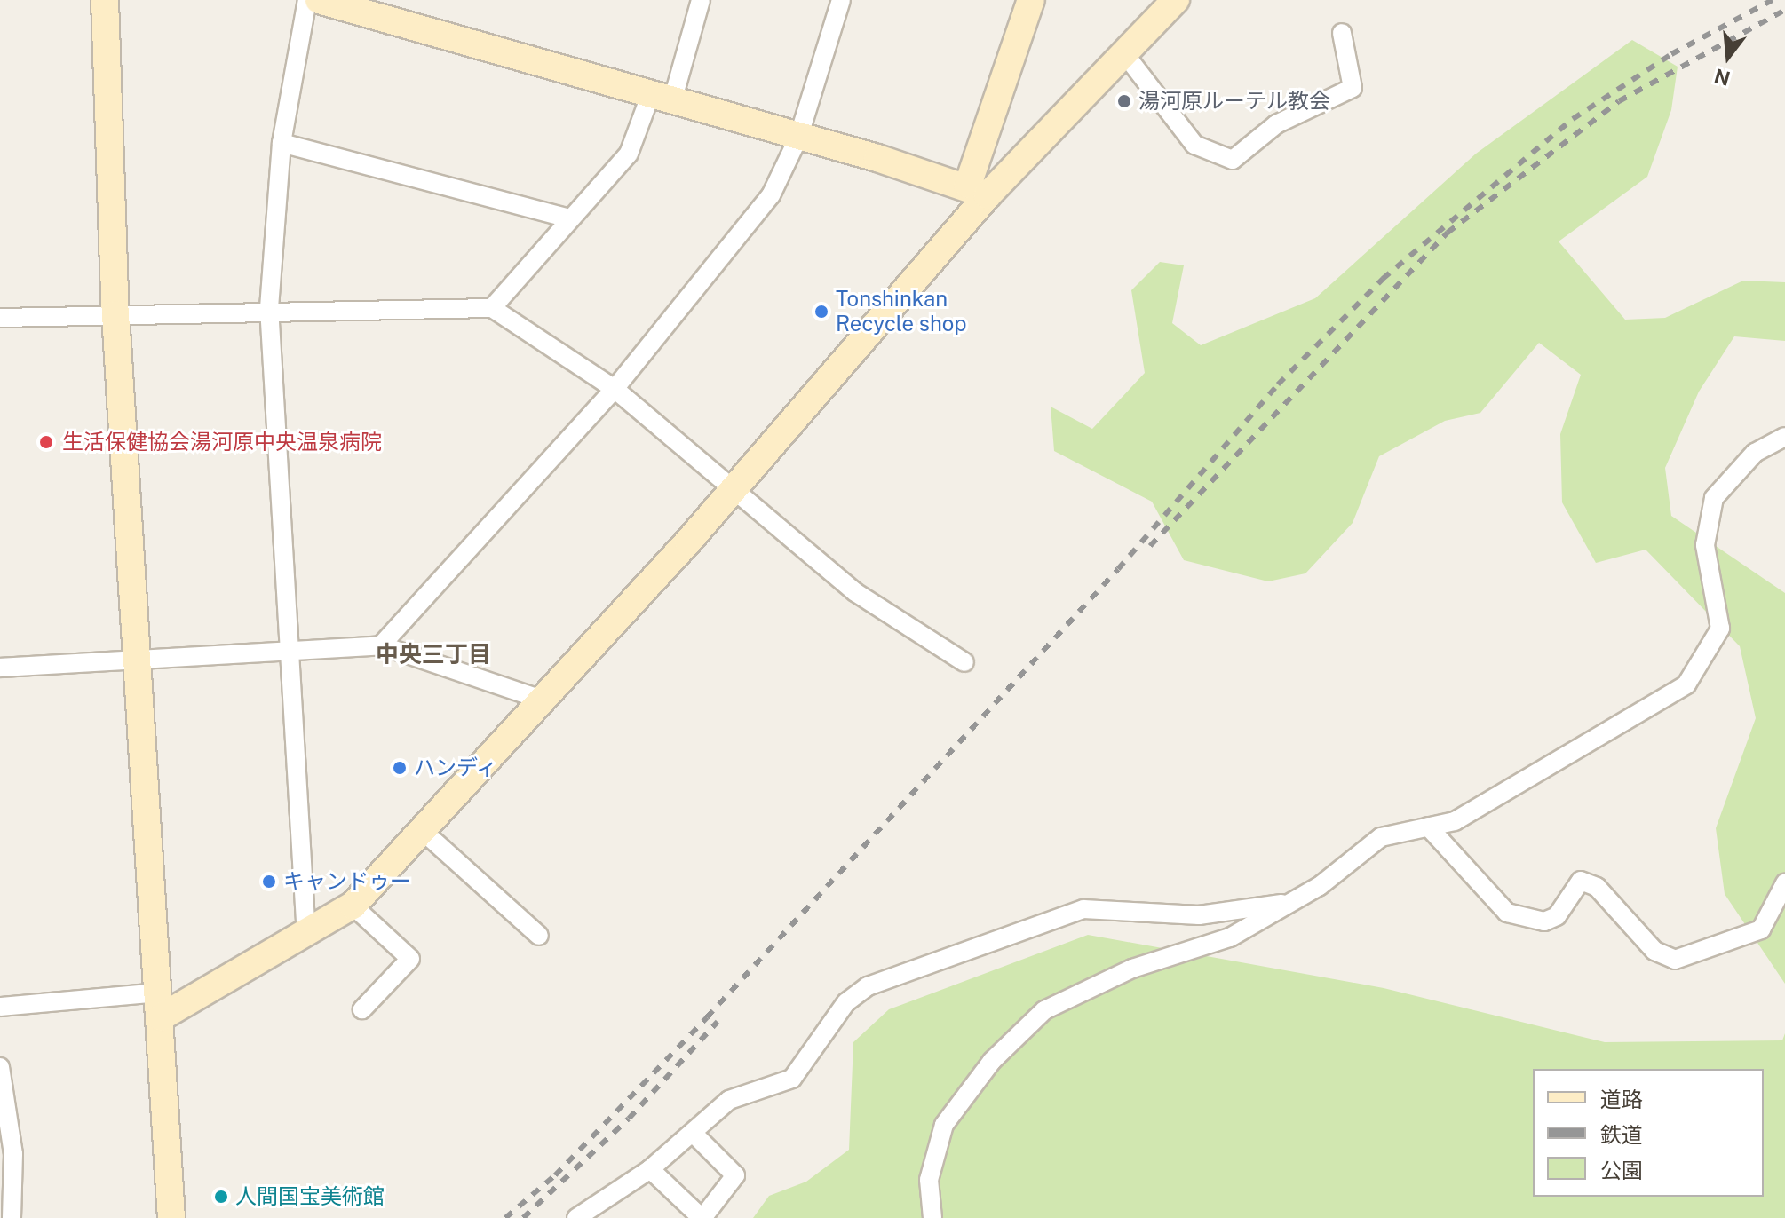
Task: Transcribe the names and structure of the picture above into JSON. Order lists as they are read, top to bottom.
{
  "districts": ["中央三丁目"],
  "places": [
    "湯河原ルーテル教会",
    "Tonshinkan Recycle shop",
    "生活保健協会湯河原中央温泉病院",
    "ハンディ",
    "キャンドゥー",
    "人間国宝美術館"
  ],
  "legend": ["道路", "鉄道", "公園"],
  "north": "bottom"
}
